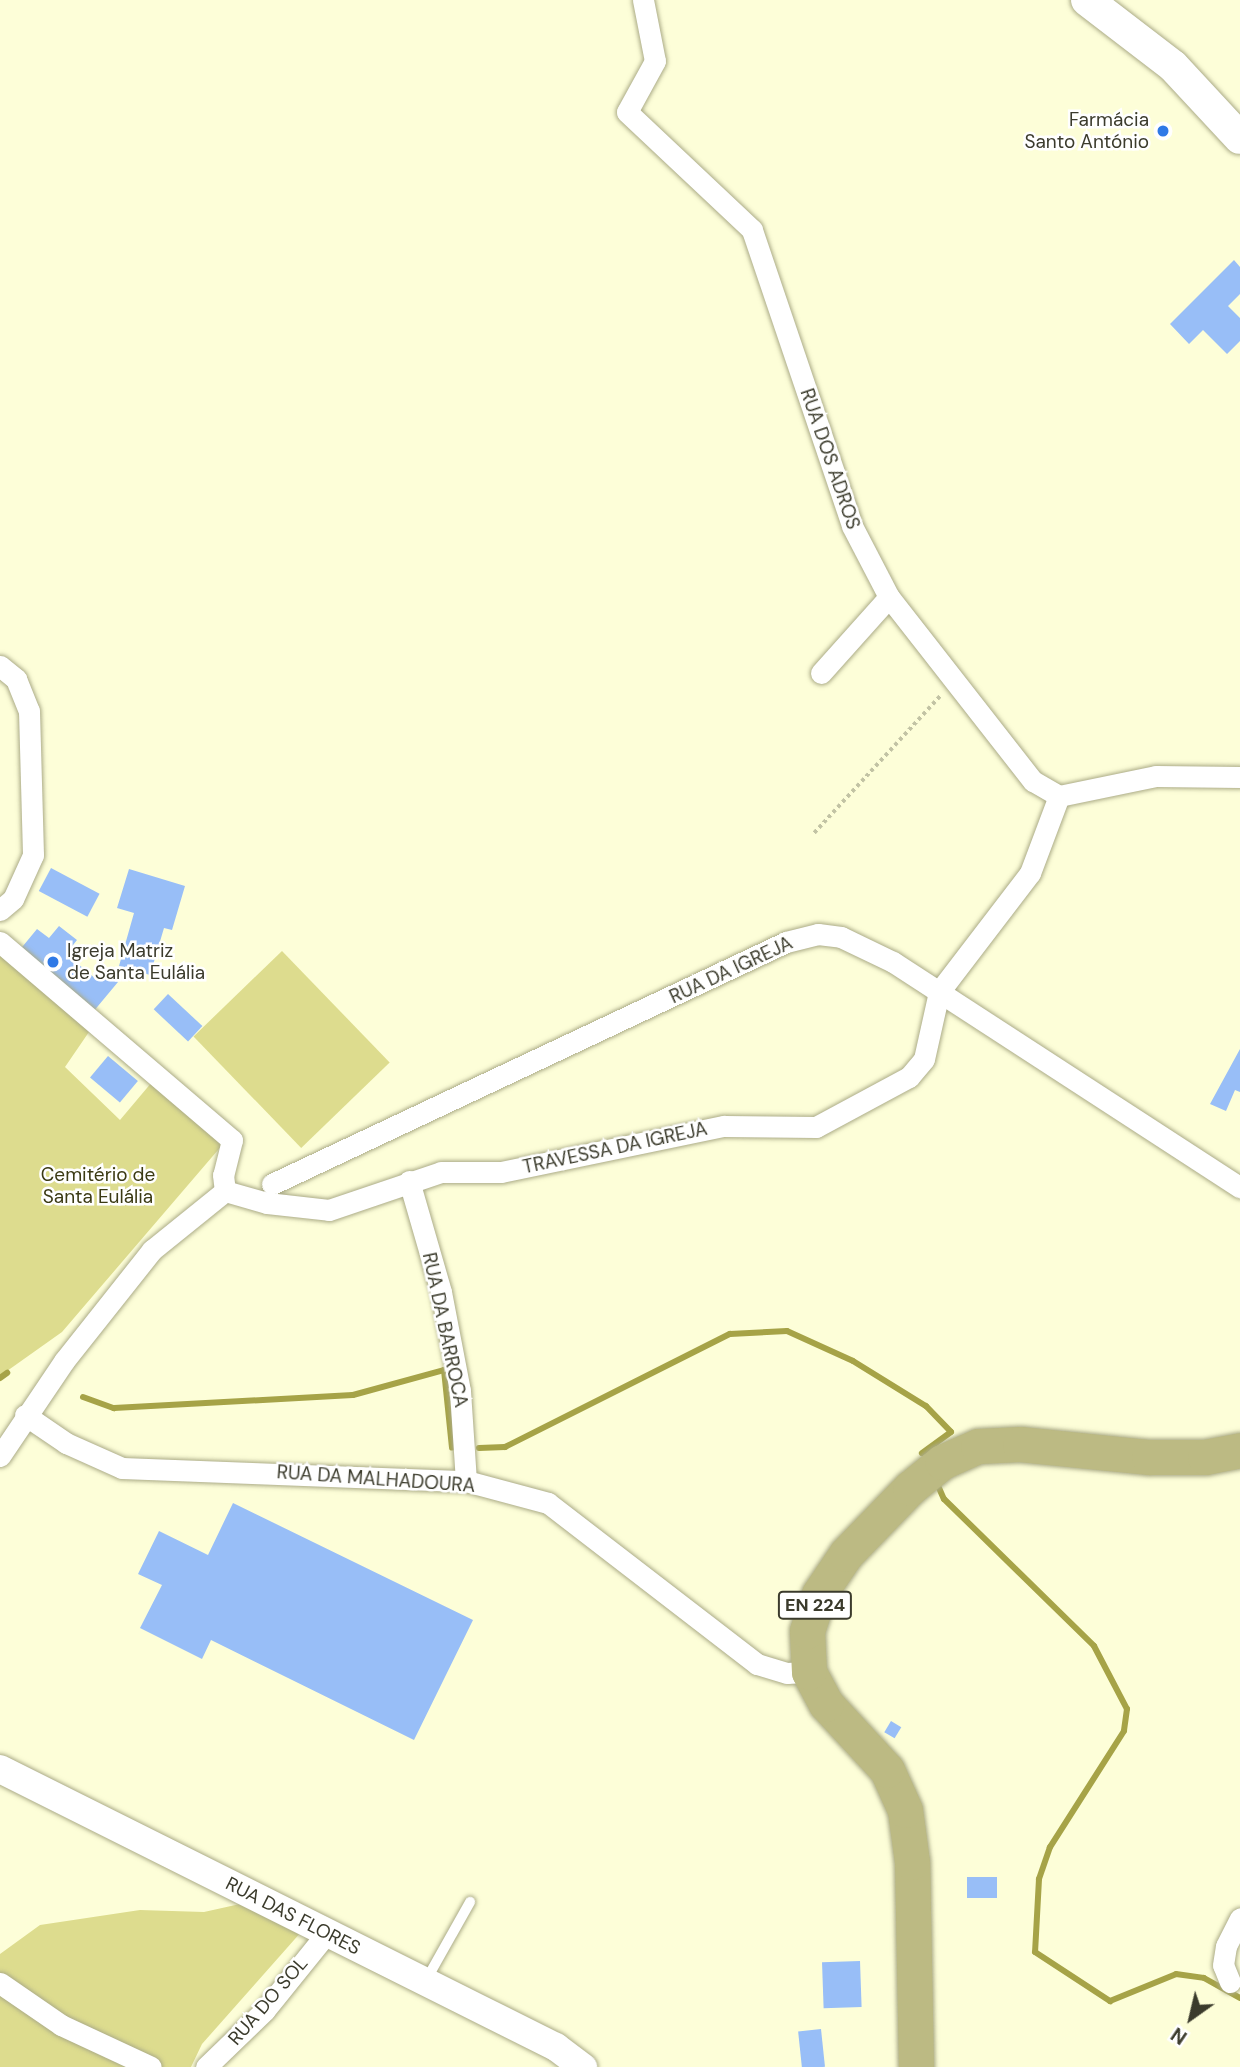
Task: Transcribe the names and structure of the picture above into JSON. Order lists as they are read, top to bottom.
{
  "streets": {
    "main road": ["EN 224"],
    "street": [
      "RUA DOS ADROS",
      "RUA DA IGREJA",
      "TRAVESSA DA IGREJA",
      "RUA DA BARROCA",
      "RUA DA MALHADOURA",
      "RUA DAS FLORES",
      "RUA DO SOL"
    ]
  },
  "crossings": [
    ["RUA DA IGREJA", "TRAVESSA DA IGREJA"],
    ["TRAVESSA DA IGREJA", "RUA DA BARROCA"],
    ["RUA DA BARROCA", "RUA DA MALHADOURA"],
    ["RUA DA MALHADOURA", "EN 224"],
    ["RUA DAS FLORES", "RUA DO SOL"]
  ],
  "parks": ["Cemitério de Santa Eulália"],
  "places": ["Farmácia Santo António", "Igreja Matriz de Santa Eulália"],
  "north": "bottom left"
}
